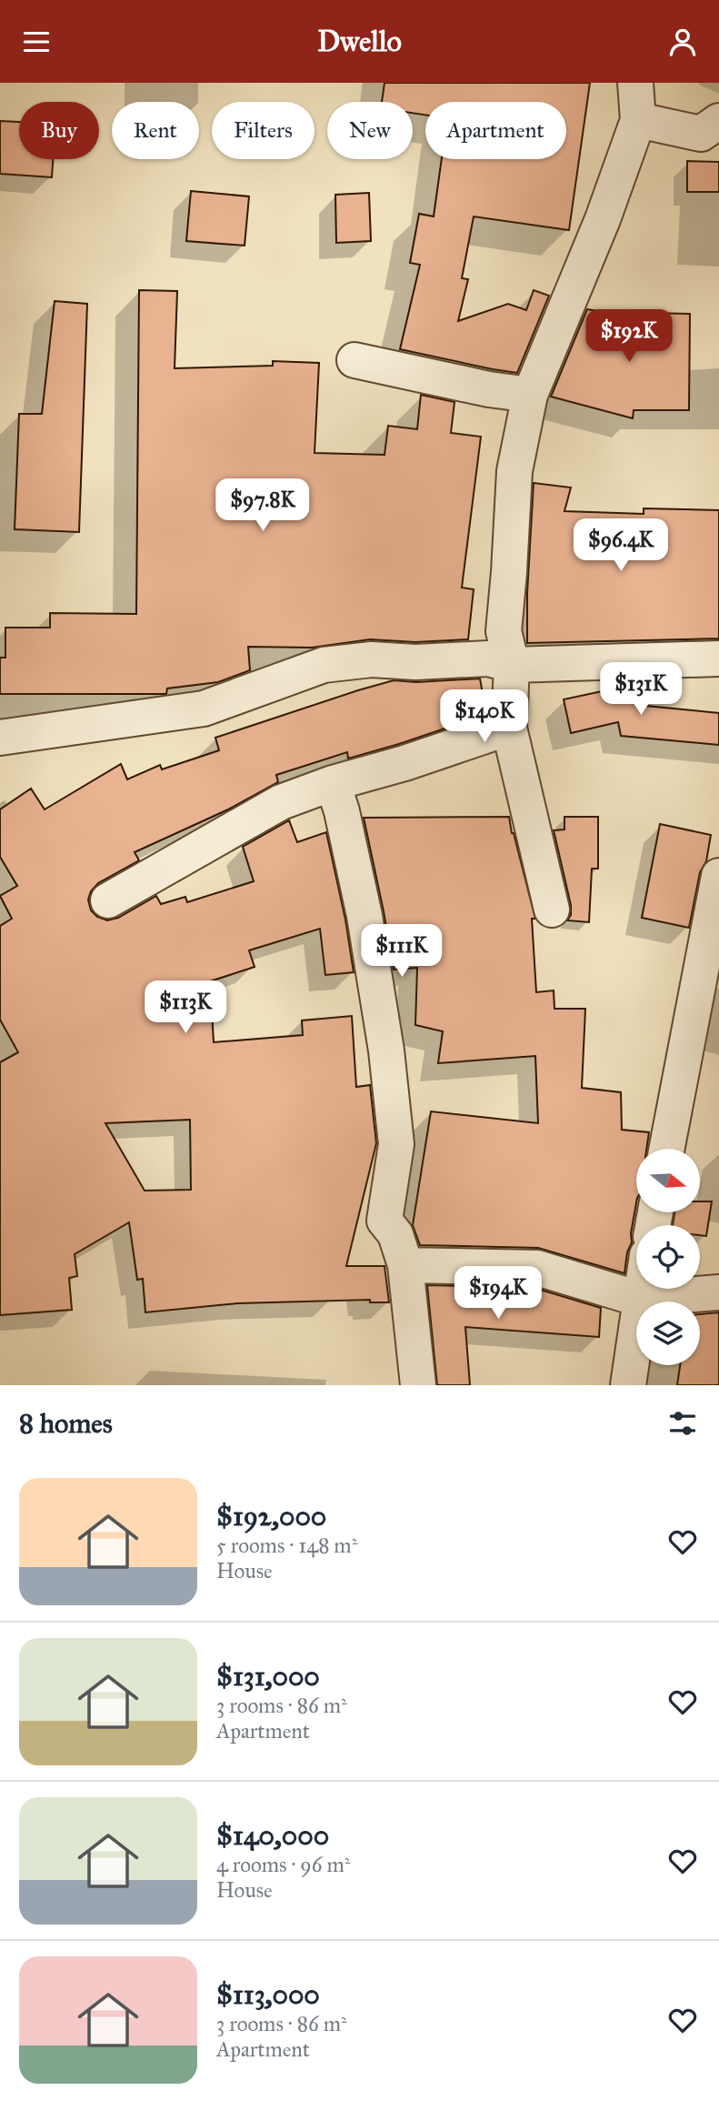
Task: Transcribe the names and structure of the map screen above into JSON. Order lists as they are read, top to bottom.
{
  "north": "right",
  "page": {
    "header": "Dwello",
    "chip": [
      "Buy",
      "Rent",
      "Filters",
      "New",
      "Apartment"
    ],
    "price": [
      "$192K",
      "$97.8K",
      "$96.4K",
      "$131K",
      "$140K",
      "$111K",
      "$113K",
      "$194K"
    ],
    "heading": "8 homes",
    "list": [
      {
        "name": "$192,000",
        "note": "5 rooms · 148 m² · House"
      },
      {
        "name": "$131,000",
        "note": "3 rooms · 86 m² · Apartment"
      },
      {
        "name": "$140,000",
        "note": "4 rooms · 96 m² · House"
      },
      {
        "name": "$113,000",
        "note": "3 rooms · 86 m² · Apartment"
      }
    ]
  }
}
